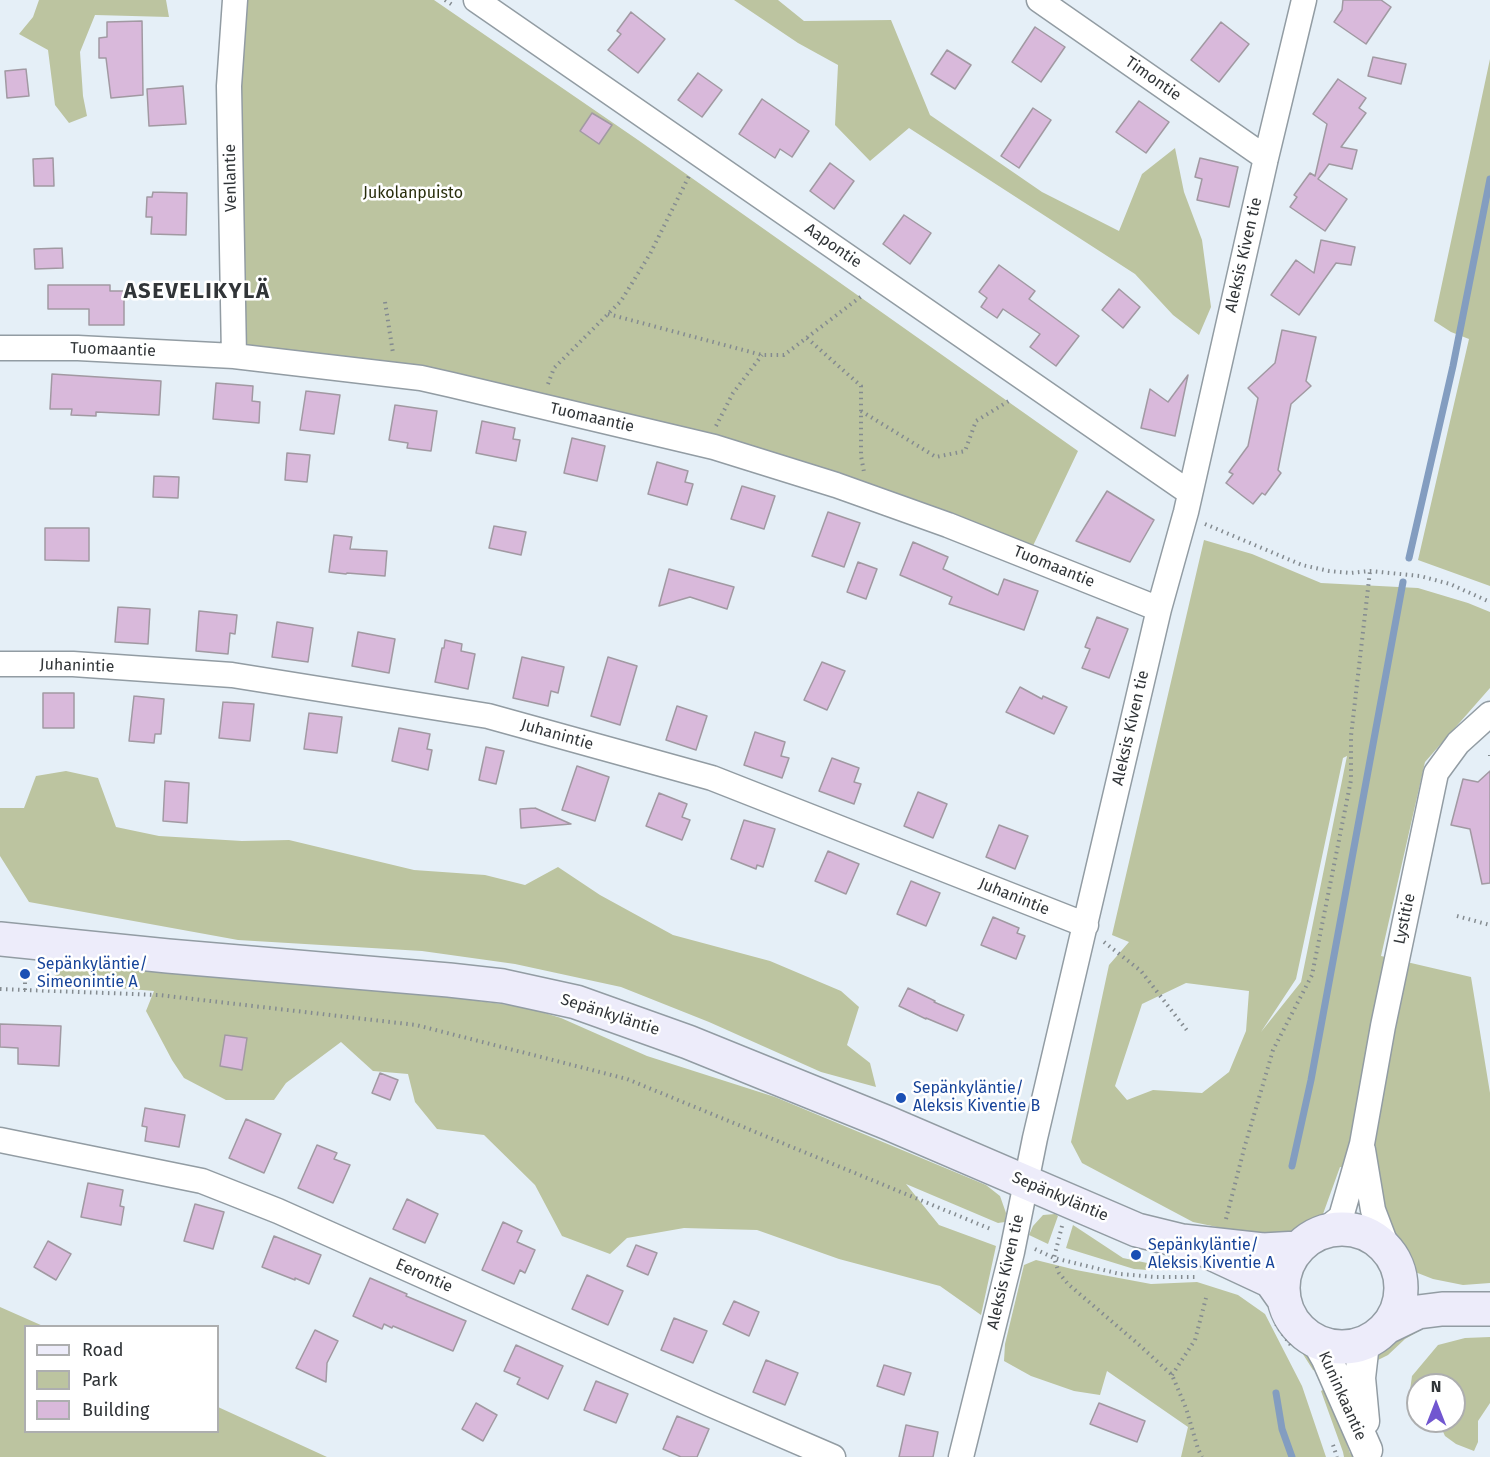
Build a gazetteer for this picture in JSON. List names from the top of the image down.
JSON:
{
  "streets": {
    "main road": ["Sepänkyläntie"],
    "street": [
      "Timontie",
      "Venlantie",
      "Aapontie",
      "Aleksis Kiven tie",
      "Tuomaantie",
      "Juhanintie",
      "Lystitie",
      "Eerontie",
      "Kuninkaantie"
    ]
  },
  "crossings": [
    ["Timontie", "Aleksis Kiven tie"],
    ["Venlantie", "Tuomaantie"],
    ["Aapontie", "Aleksis Kiven tie"],
    ["Aleksis Kiven tie", "Tuomaantie"],
    ["Aleksis Kiven tie", "Juhanintie"],
    ["Aleksis Kiven tie", "Sepänkyläntie"],
    ["Lystitie", "Sepänkyläntie"],
    ["Lystitie", "Kuninkaantie"],
    ["Sepänkyläntie", "Kuninkaantie"]
  ],
  "districts": ["ASEVELIKYLÄ"],
  "parks": ["Jukolanpuisto"],
  "places": ["Sepänkyläntie/ Simeonintie A", "Sepänkyläntie/ Aleksis Kiventie B", "Sepänkyläntie/ Aleksis Kiventie A"],
  "legend": ["Road", "Park", "Building"],
  "north": "top"
}
